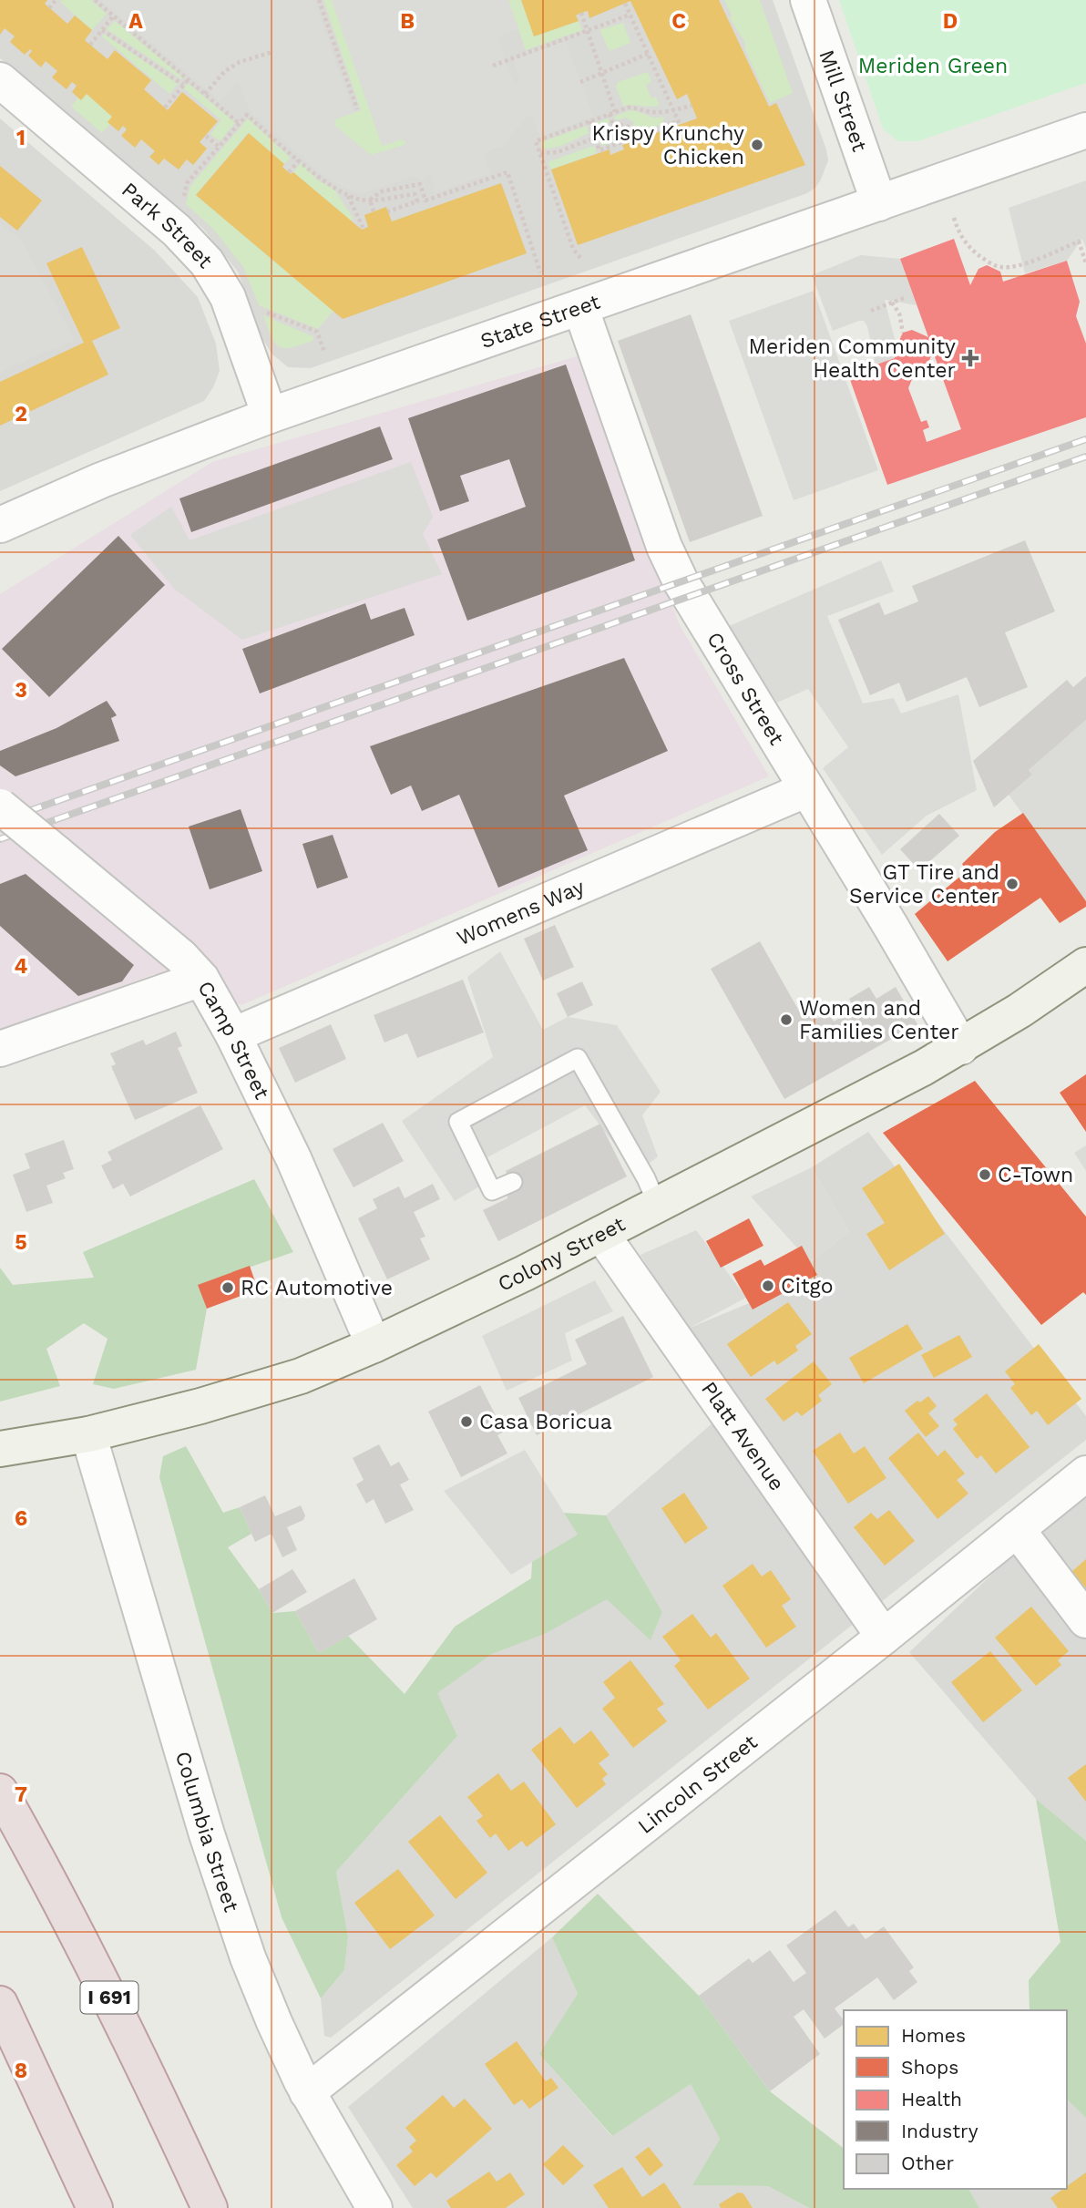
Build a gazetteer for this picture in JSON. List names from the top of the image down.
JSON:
{
  "streets": {
    "highway": ["I 691"],
    "main road": ["Colony Street"],
    "street": [
      "Mill Street",
      "Park Street",
      "State Street",
      "Cross Street",
      "Womens Way",
      "Camp Street",
      "Platt Avenue",
      "Lincoln Street",
      "Columbia Street"
    ]
  },
  "crossings": [
    ["Mill Street", "State Street"],
    ["Park Street", "State Street"],
    ["State Street", "Cross Street"],
    ["Cross Street", "Womens Way"],
    ["Cross Street", "Colony Street"],
    ["Womens Way", "Camp Street"],
    ["Camp Street", "Colony Street"],
    ["Colony Street", "Platt Avenue"],
    ["Colony Street", "Columbia Street"],
    ["Platt Avenue", "Lincoln Street"],
    ["Lincoln Street", "Columbia Street"]
  ],
  "parks": ["Meriden Green"],
  "places": {
    "other": [
      "Krispy Krunchy Chicken",
      "GT Tire and Service Center",
      "Women and Families Center",
      "C-Town",
      "Citgo",
      "RC Automotive",
      "Casa Boricua"
    ],
    "health": ["Meriden Community Health Center"]
  },
  "legend": [
    "Homes",
    "Shops",
    "Health",
    "Industry",
    "Other"
  ],
  "grid": {
    "columns": [
      "A",
      "B",
      "C",
      "D"
    ],
    "rows": [
      "1",
      "2",
      "3",
      "4",
      "5",
      "6",
      "7",
      "8"
    ]
  }
}
